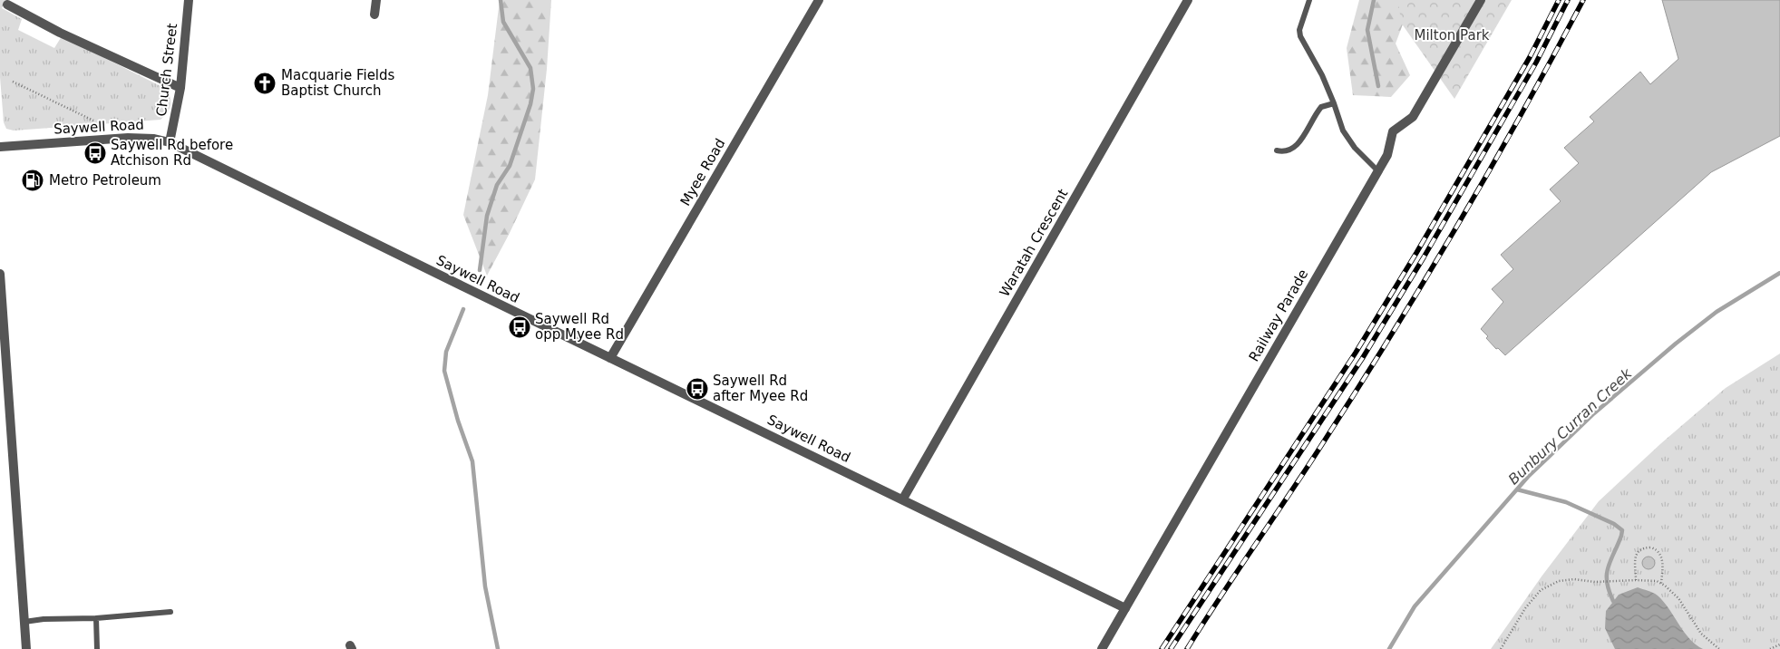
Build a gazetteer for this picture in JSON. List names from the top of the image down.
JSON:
{
  "streets": {
    "street": [
      "Church Street",
      "Saywell Road",
      "Myee Road",
      "Waratah Crescent",
      "Railway Parade"
    ]
  },
  "crossings": [
    ["Church Street", "Saywell Road"],
    ["Saywell Road", "Myee Road"],
    ["Saywell Road", "Waratah Crescent"],
    ["Saywell Road", "Railway Parade"]
  ],
  "water": ["Bunbury Curran Creek"],
  "parks": ["Milton Park"],
  "places": {
    "church": ["Macquarie Fields Baptist Church"],
    "bus stop": ["Saywell Rd before Atchison Rd", "Saywell Rd opp Myee Rd", "Saywell Rd after Myee Rd"],
    "fuel station": ["Metro Petroleum"]
  }
}
